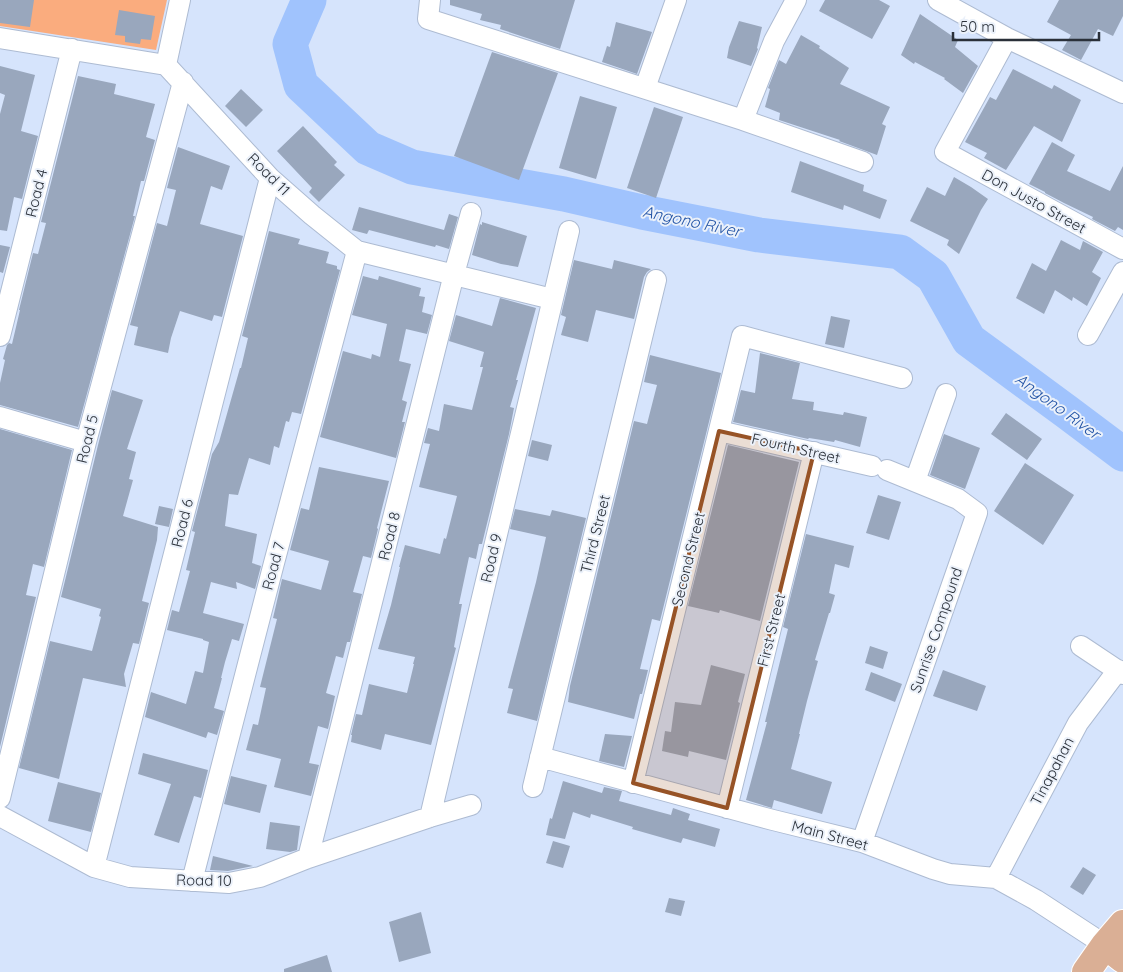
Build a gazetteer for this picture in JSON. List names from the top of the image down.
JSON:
{
  "streets": {
    "street": [
      "Road 11",
      "Road 4",
      "Don Justo Street",
      "Road 5",
      "Fourth Street",
      "Road 6",
      "Third Street",
      "Road 8",
      "Road 9",
      "Second Street",
      "Road 7",
      "First Street",
      "Sunrise Compound",
      "Tinapahan",
      "Main Street",
      "Road 10"
    ]
  },
  "crossings": [
    ["Road 11", "Road 5"],
    ["Road 11", "Road 6"],
    ["Road 11", "Road 8"],
    ["Road 11", "Road 9"],
    ["Road 11", "Road 7"],
    ["Fourth Street", "Second Street"],
    ["Fourth Street", "First Street"],
    ["Fourth Street", "Sunrise Compound"],
    ["Road 6", "Road 10"],
    ["Third Street", "Main Street"],
    ["Road 8", "Road 10"],
    ["Road 9", "Road 10"],
    ["Second Street", "Main Street"],
    ["Road 7", "Road 10"],
    ["First Street", "Main Street"],
    ["Sunrise Compound", "Main Street"],
    ["Tinapahan", "Main Street"]
  ],
  "water": ["Angono River"],
  "scale_bar": "50 m"
}
